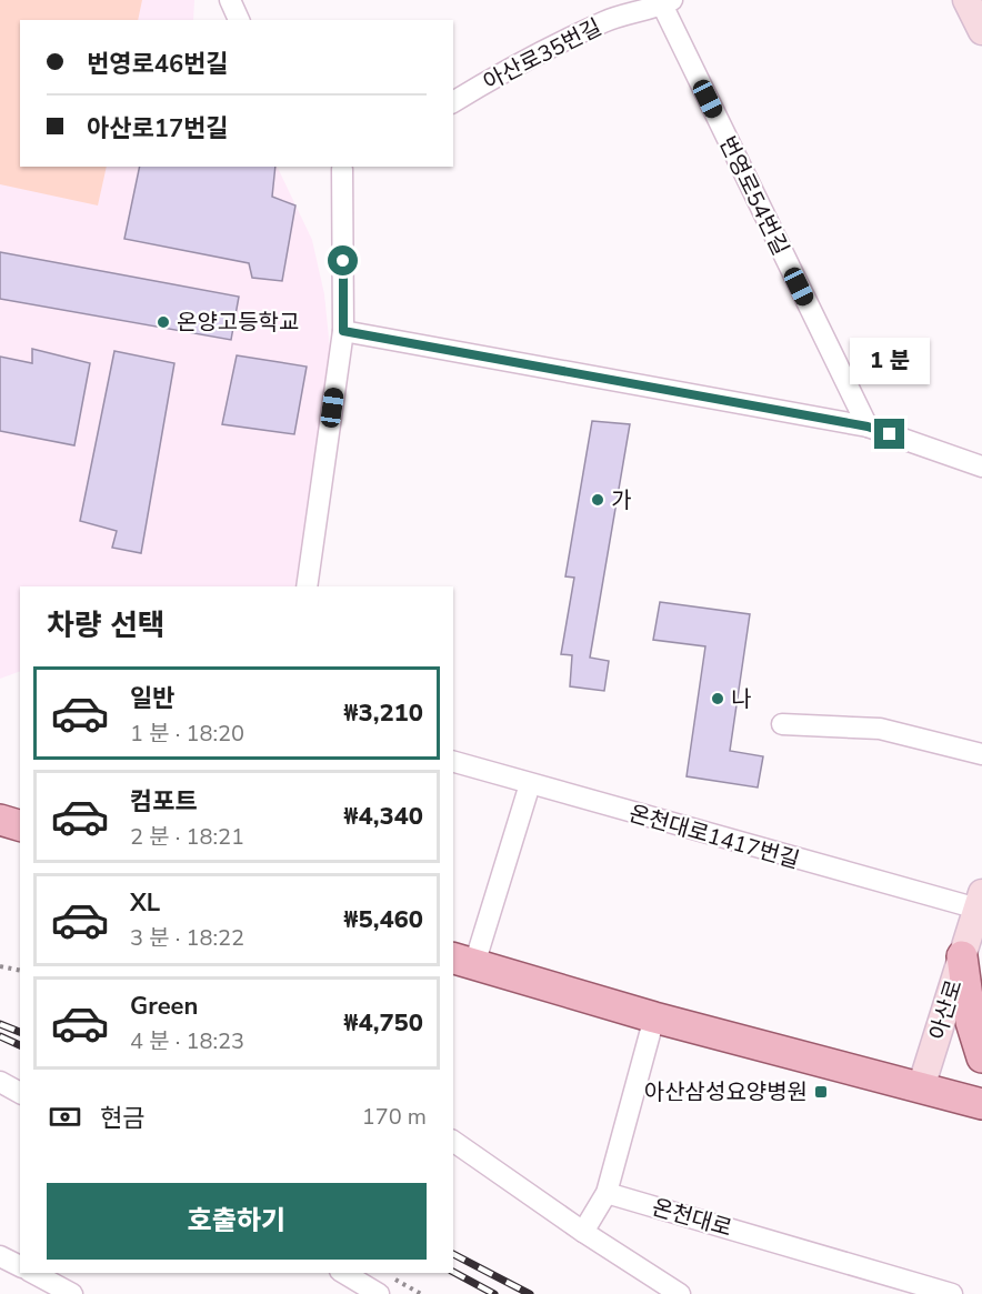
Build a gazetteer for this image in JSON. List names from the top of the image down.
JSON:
{
  "streets": {
    "street": [
      "아산로35번길",
      "번영로54번길",
      "온천대로1417번길",
      "아산로",
      "온천대로"
    ]
  },
  "crossings": [
    ["아산로35번길", "번영로54번길"],
    ["온천대로1417번길", "아산로"]
  ],
  "places": {
    "other": ["온양고등학교", "가", "나"],
    "transit": ["아산삼성요양병원"]
  },
  "page": {
    "banner": ["번영로46번길", "아산로17번길"],
    "bubble": "1 분",
    "heading": "차량 선택",
    "list": [
      {
        "name": "일반",
        "note": "1 분 · 18:20",
        "value": "₩3,210"
      },
      {
        "name": "컴포트",
        "note": "2 분 · 18:21",
        "value": "₩4,340"
      },
      {
        "name": "XL",
        "note": "3 분 · 18:22",
        "value": "₩5,460"
      },
      {
        "name": "Green",
        "note": "4 분 · 18:23",
        "value": "₩4,750"
      }
    ],
    "pay": ["현금", "170 m"],
    "buttons": "호출하기"
  }
}
